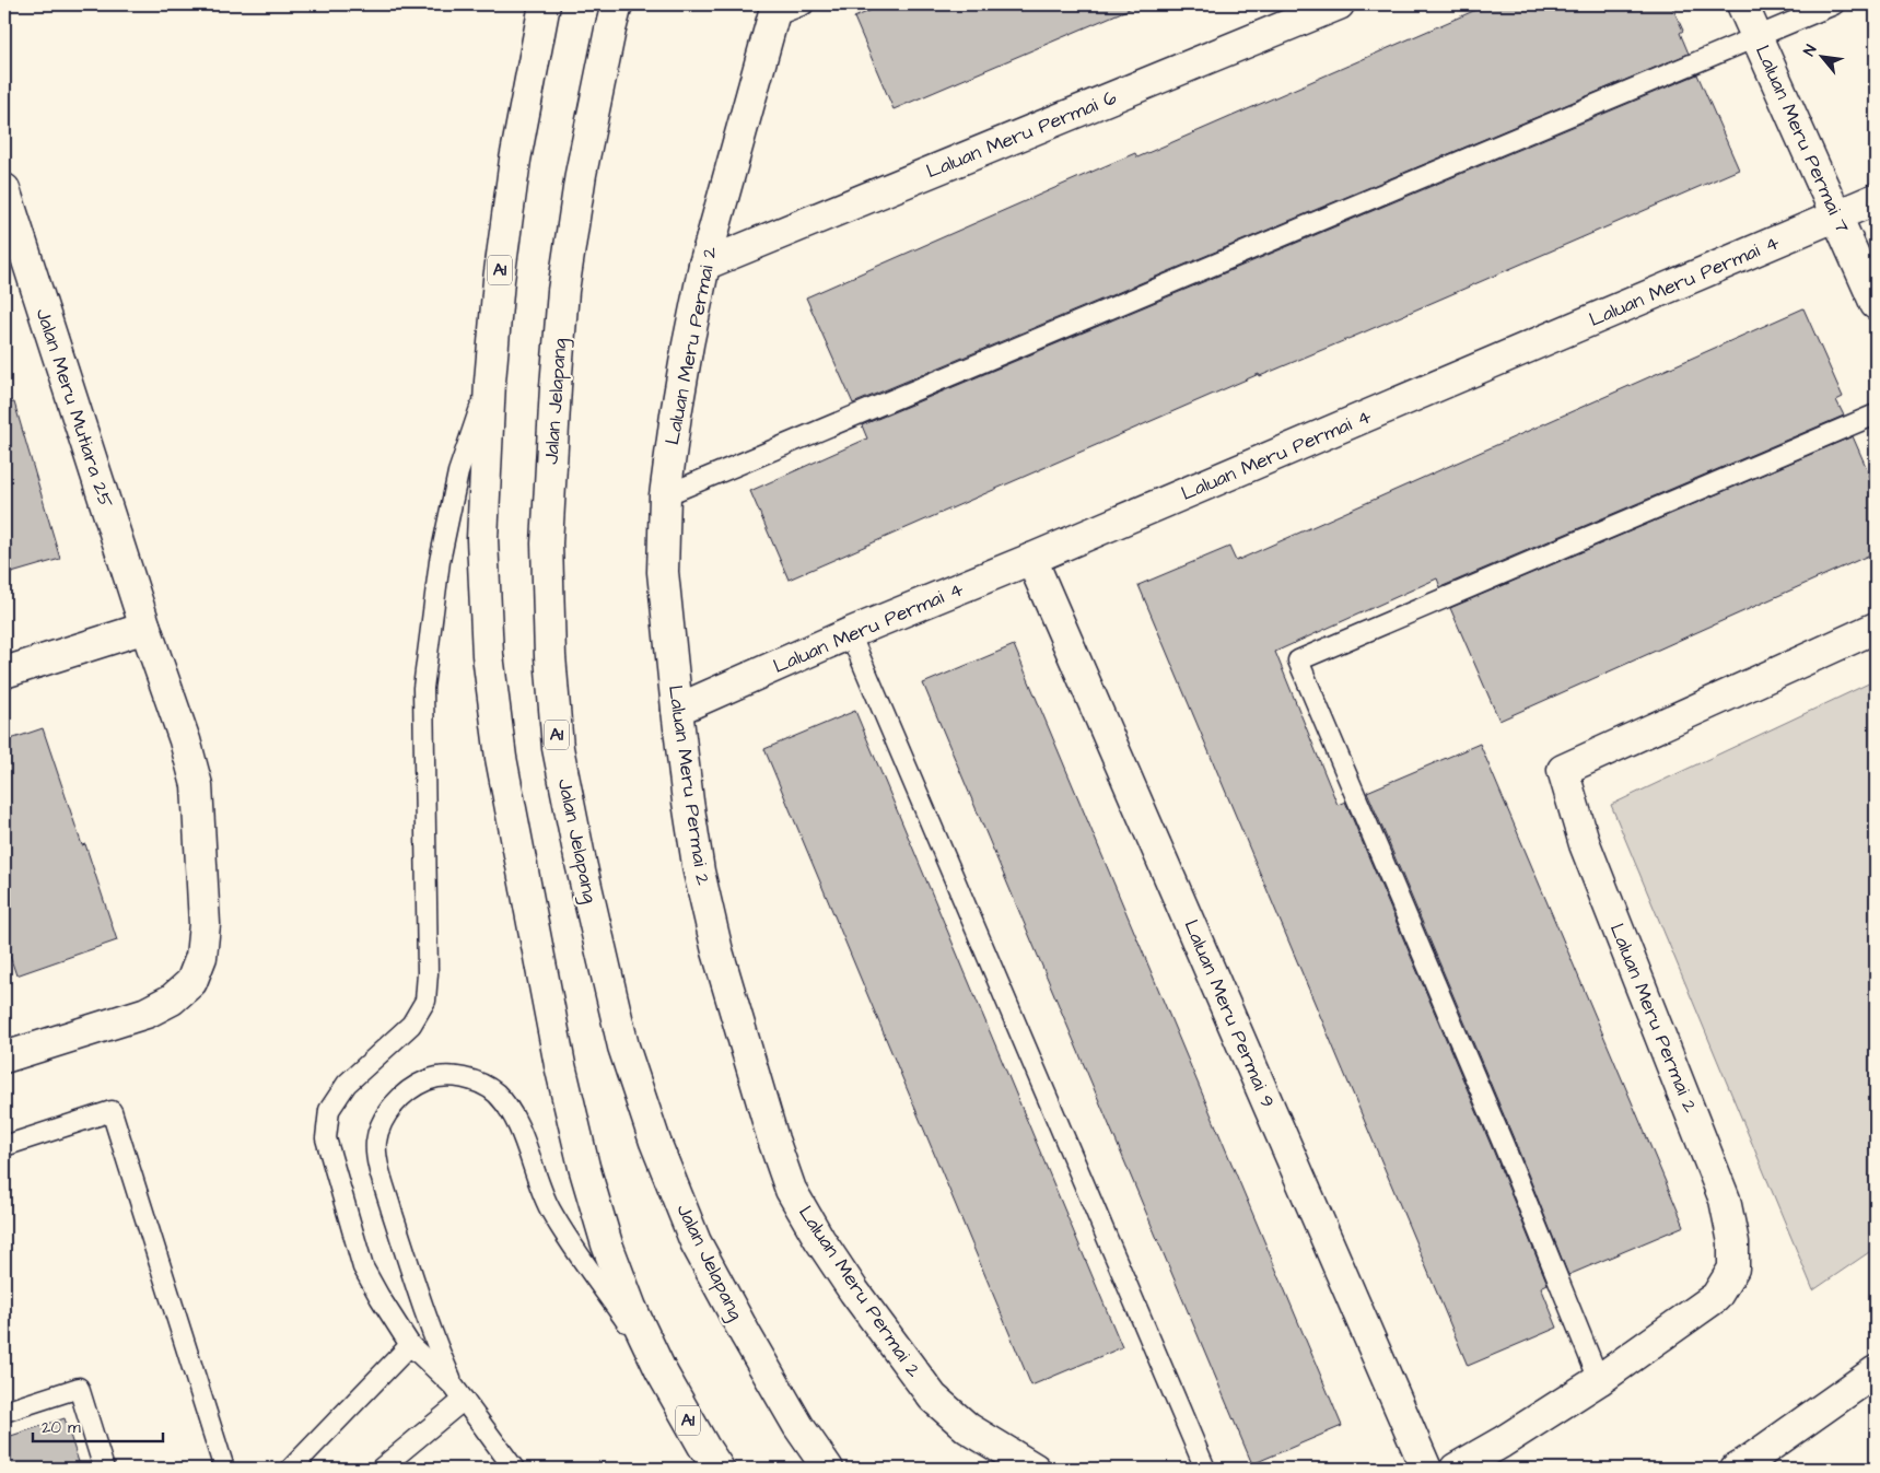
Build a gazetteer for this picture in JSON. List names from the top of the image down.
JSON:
{
  "streets": {
    "street": [
      "Laluan Meru Permai 6",
      "Laluan Meru Permai 7",
      "A1",
      "Laluan Meru Permai 4",
      "Laluan Meru Permai 2",
      "Jalan Jelapang",
      "Jalan Meru Mutiara 25",
      "Laluan Meru Permai 9"
    ]
  },
  "crossings": [
    ["Laluan Meru Permai 6", "Laluan Meru Permai 2"],
    ["Laluan Meru Permai 7", "Laluan Meru Permai 4"],
    ["Laluan Meru Permai 4", "Laluan Meru Permai 2"],
    ["Laluan Meru Permai 4", "Laluan Meru Permai 9"]
  ],
  "scale_bar": "20 m",
  "north": "top left"
}
